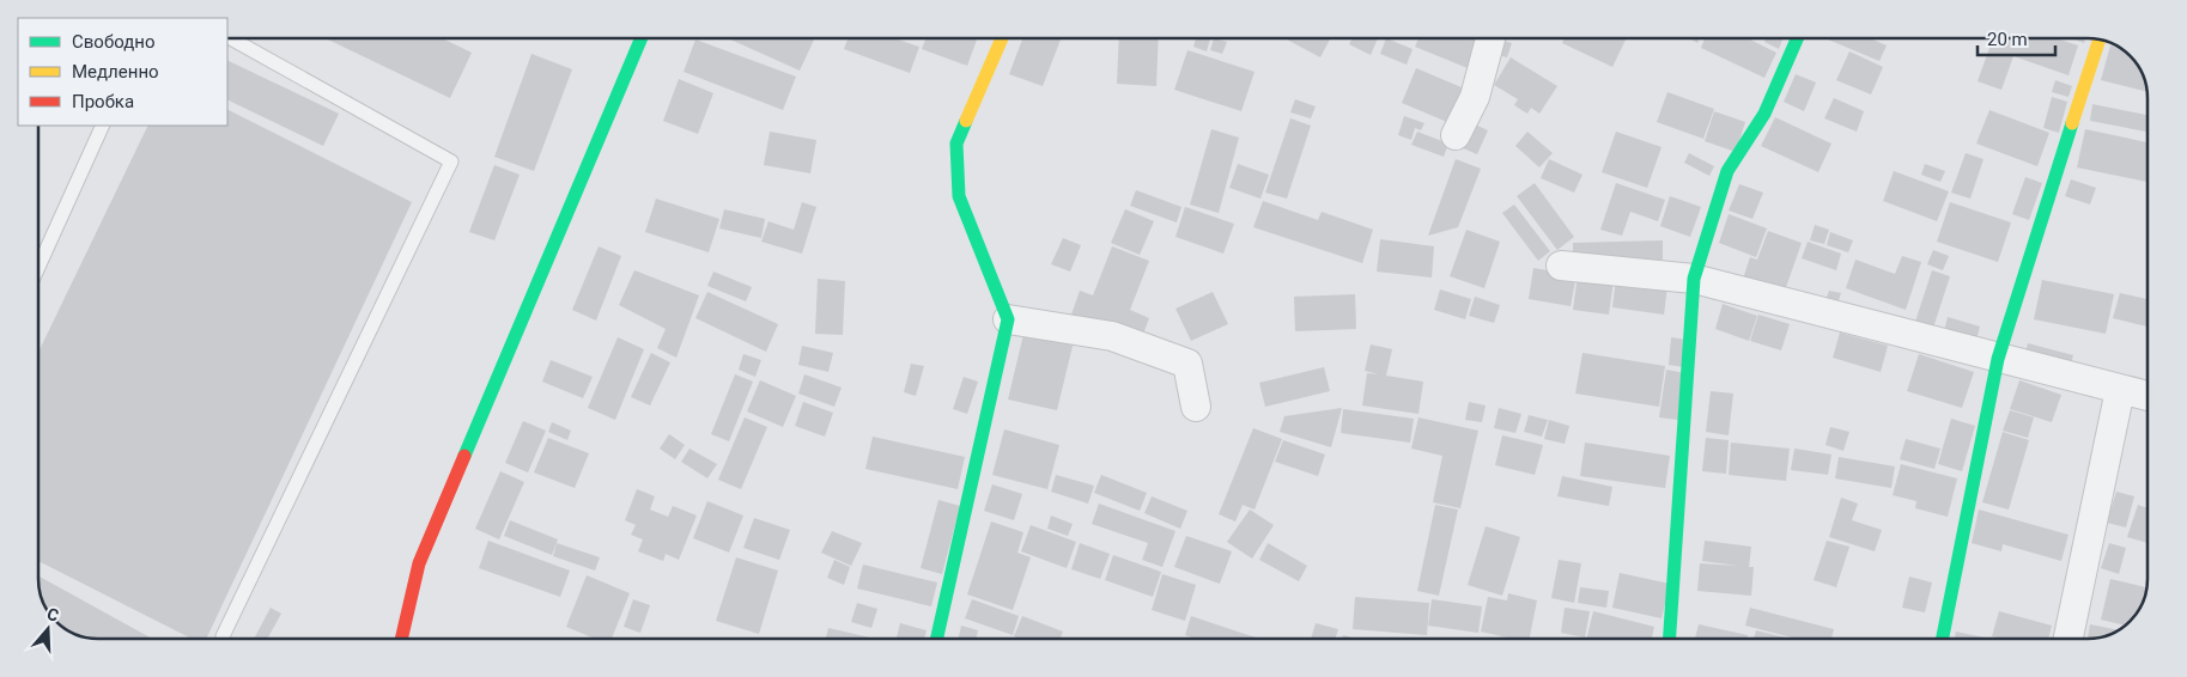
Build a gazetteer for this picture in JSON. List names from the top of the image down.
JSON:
{
  "legend": ["Свободно", "Медленно", "Пробка"],
  "scale_bar": "20 m",
  "north": "top"
}
